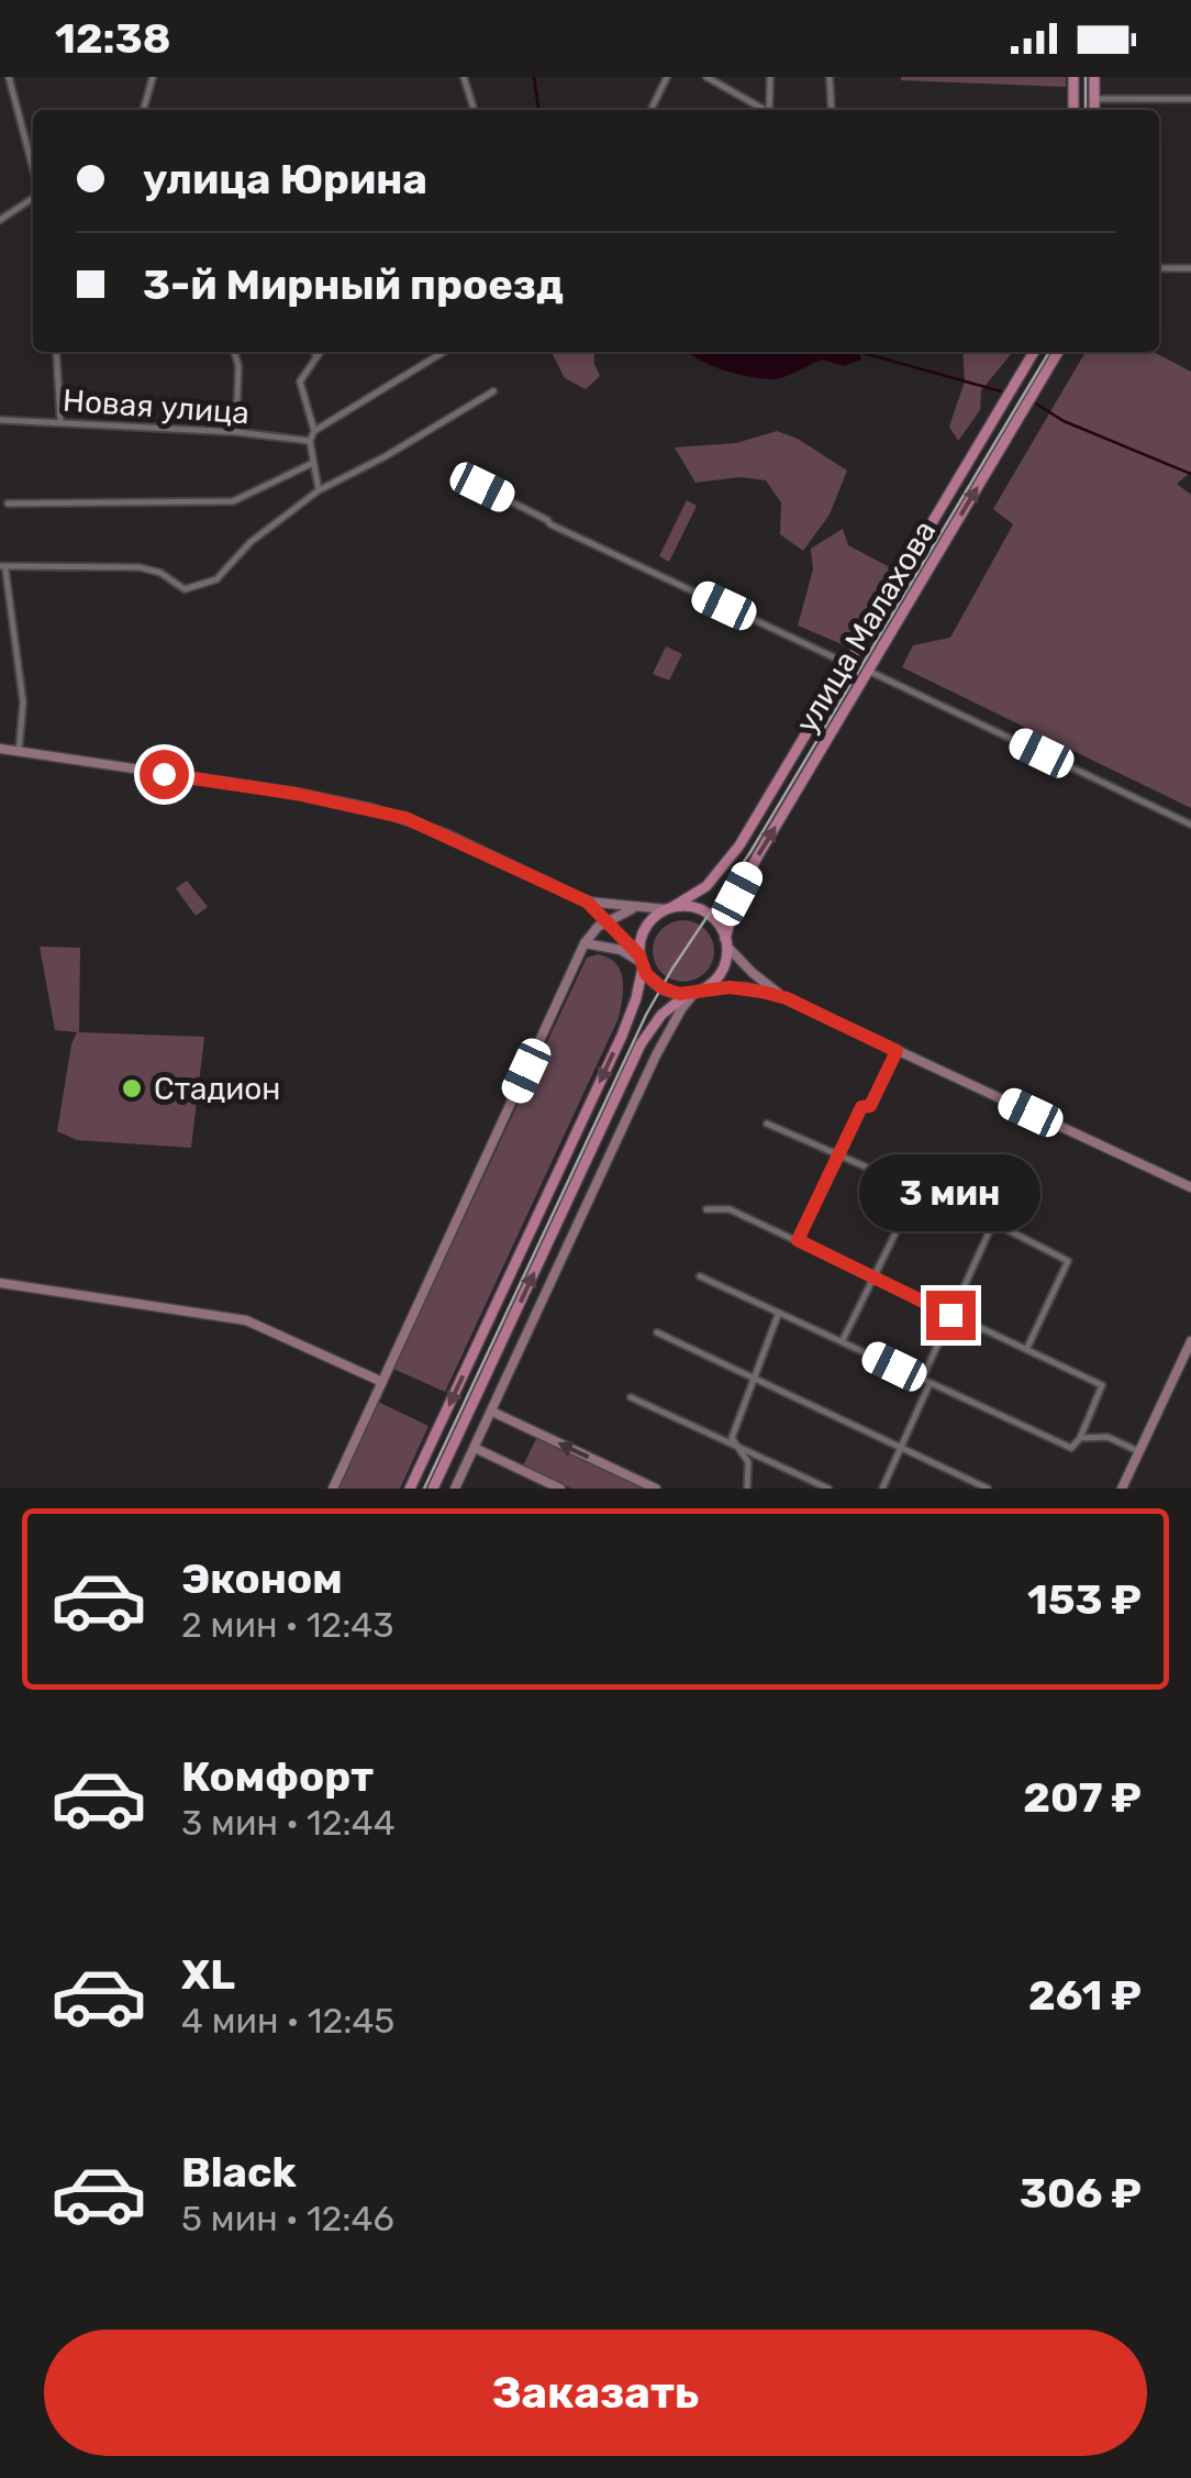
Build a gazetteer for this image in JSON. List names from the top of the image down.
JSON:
{
  "streets": {
    "main road": ["улица Малахова"],
    "street": ["Новая улица"]
  },
  "places": ["Стадион"],
  "page": {
    "status": "12:38",
    "banner": ["улица Юрина", "3-й Мирный проезд"],
    "bubble": "3 мин",
    "list": [
      {
        "name": "Эконом",
        "note": "2 мин · 12:43",
        "value": "153 ₽"
      },
      {
        "name": "Комфорт",
        "note": "3 мин · 12:44",
        "value": "207 ₽"
      },
      {
        "name": "XL",
        "note": "4 мин · 12:45",
        "value": "261 ₽"
      },
      {
        "name": "Black",
        "note": "5 мин · 12:46",
        "value": "306 ₽"
      }
    ],
    "buttons": "Заказать"
  }
}
